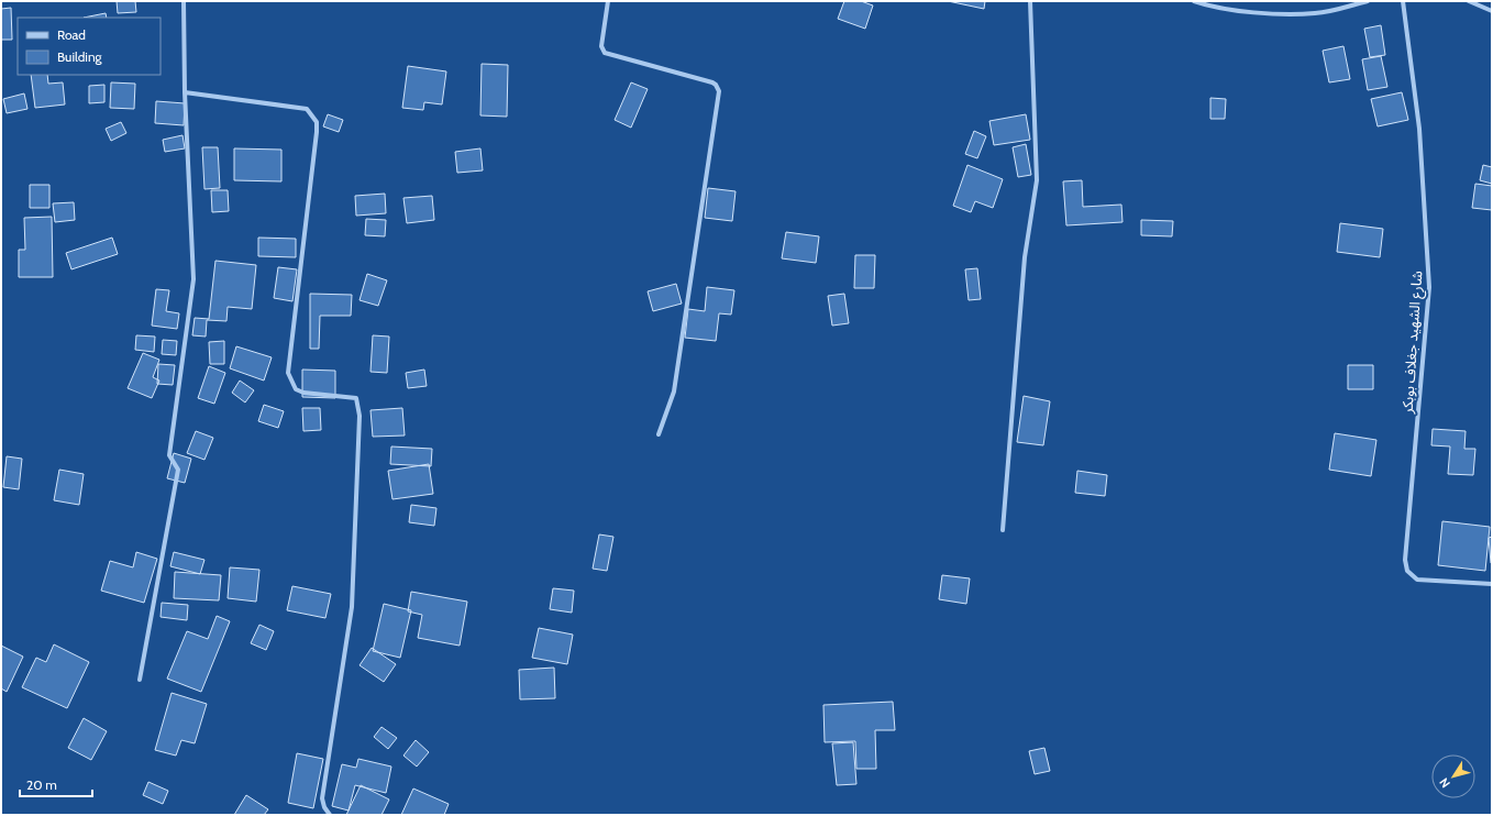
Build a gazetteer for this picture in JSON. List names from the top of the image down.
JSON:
{
  "streets": {
    "street": ["شارع الشهيد جغلاف بوبكر"]
  },
  "legend": ["Road", "Building"],
  "scale_bar": "20 m",
  "north": "bottom left"
}
